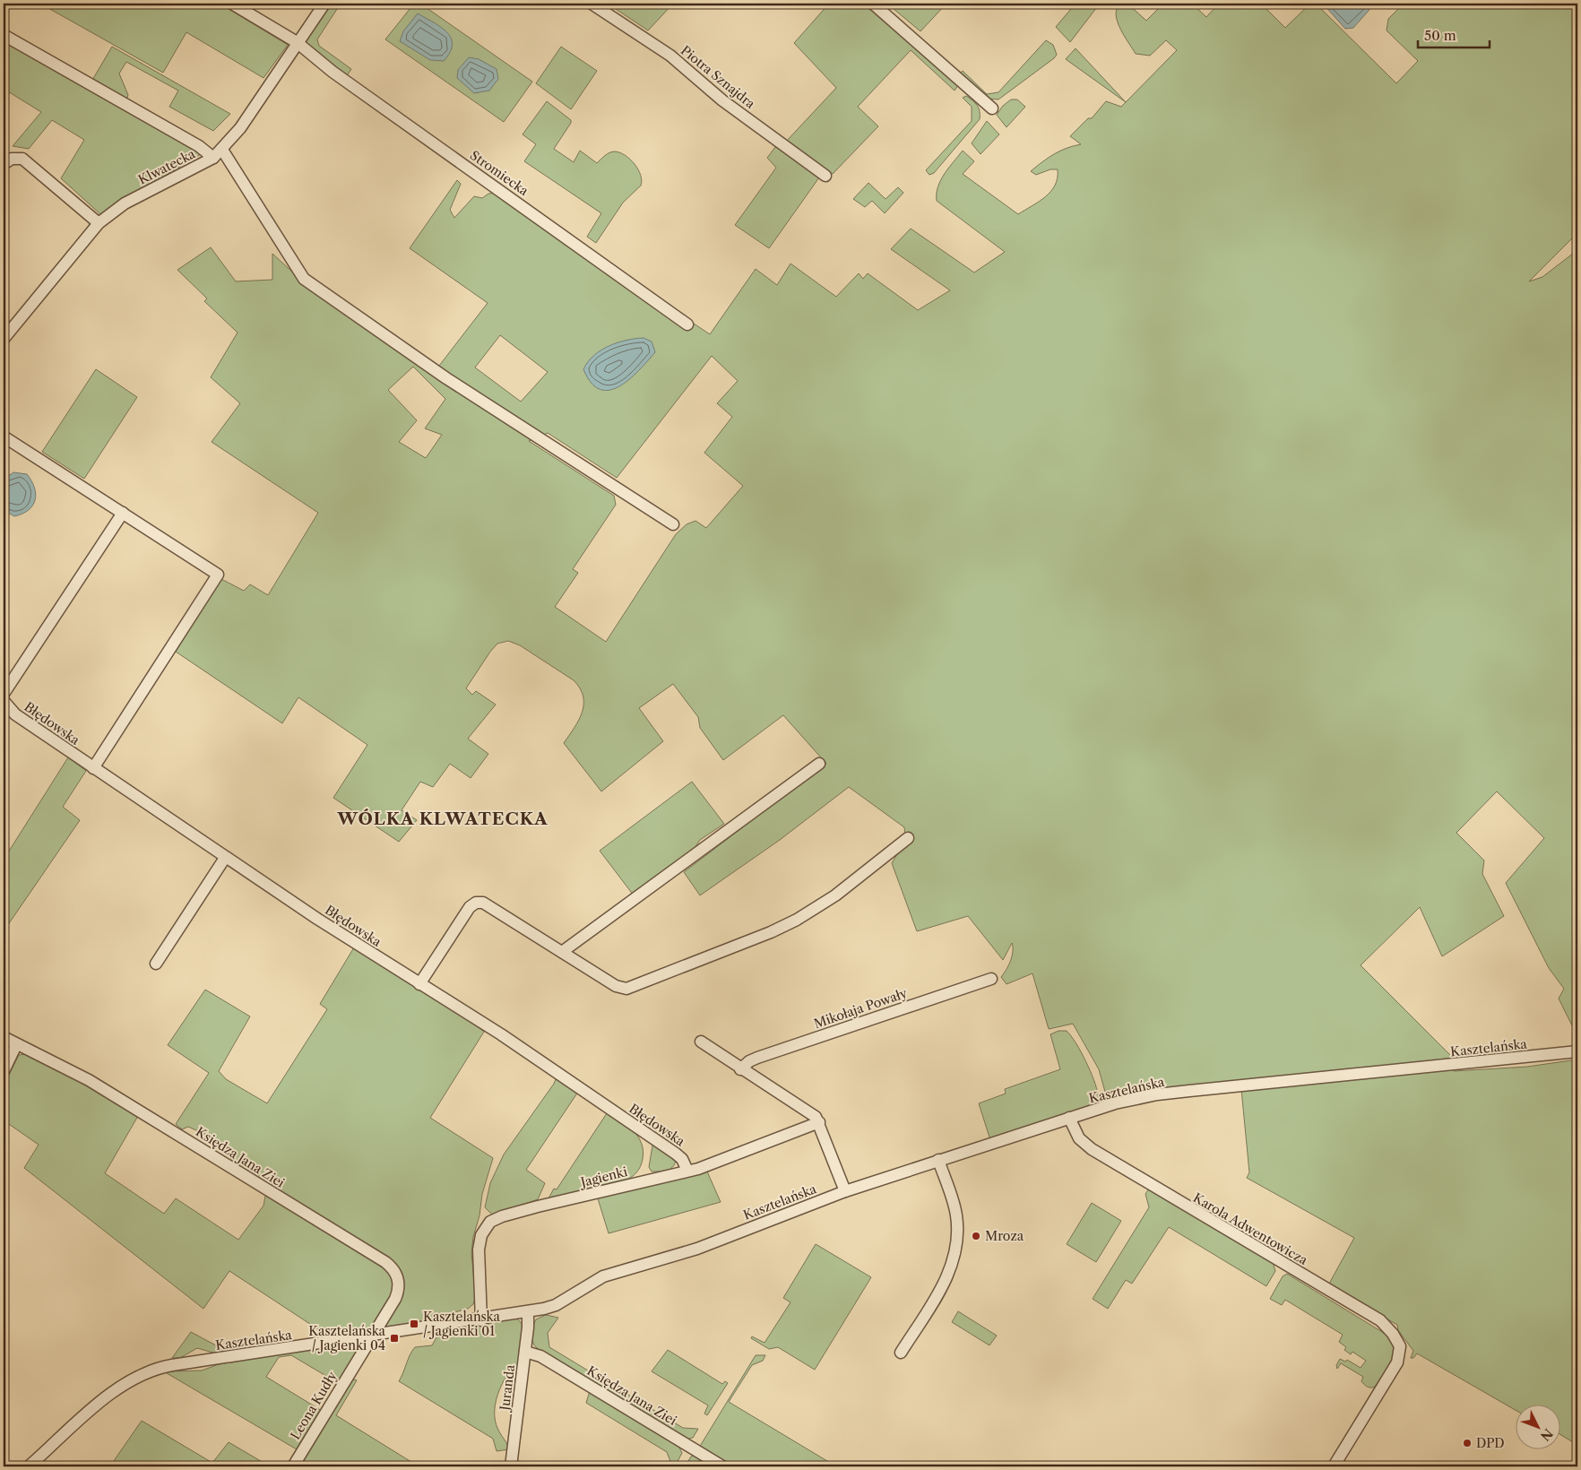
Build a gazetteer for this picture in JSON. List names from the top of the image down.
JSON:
{
  "streets": {
    "street": [
      "Piotra Sznajdra",
      "Klwatecka",
      "Stromiecka",
      "Błędowska",
      "Mikołaja Powały",
      "Kasztelańska",
      "Księdza Jana Ziei",
      "Jagienki",
      "Karola Adwentowicza",
      "Juranda",
      "Leona Kudły"
    ]
  },
  "crossings": [
    ["Klwatecka", "Stromiecka"],
    ["Błędowska", "Jagienki"],
    ["Kasztelańska", "Księdza Jana Ziei"],
    ["Kasztelańska", "Jagienki"],
    ["Kasztelańska", "Karola Adwentowicza"],
    ["Kasztelańska", "Juranda"],
    ["Kasztelańska", "Leona Kudły"],
    ["Księdza Jana Ziei", "Juranda"],
    ["Księdza Jana Ziei", "Leona Kudły"]
  ],
  "districts": ["WÓLKA KLWATECKA"],
  "places": {
    "other": ["Mroza", "DPD"],
    "transit": ["Kasztelańska / Jagienki 01", "Kasztelańska / Jagienki 04"]
  },
  "scale_bar": "50 m",
  "north": "bottom right"
}
